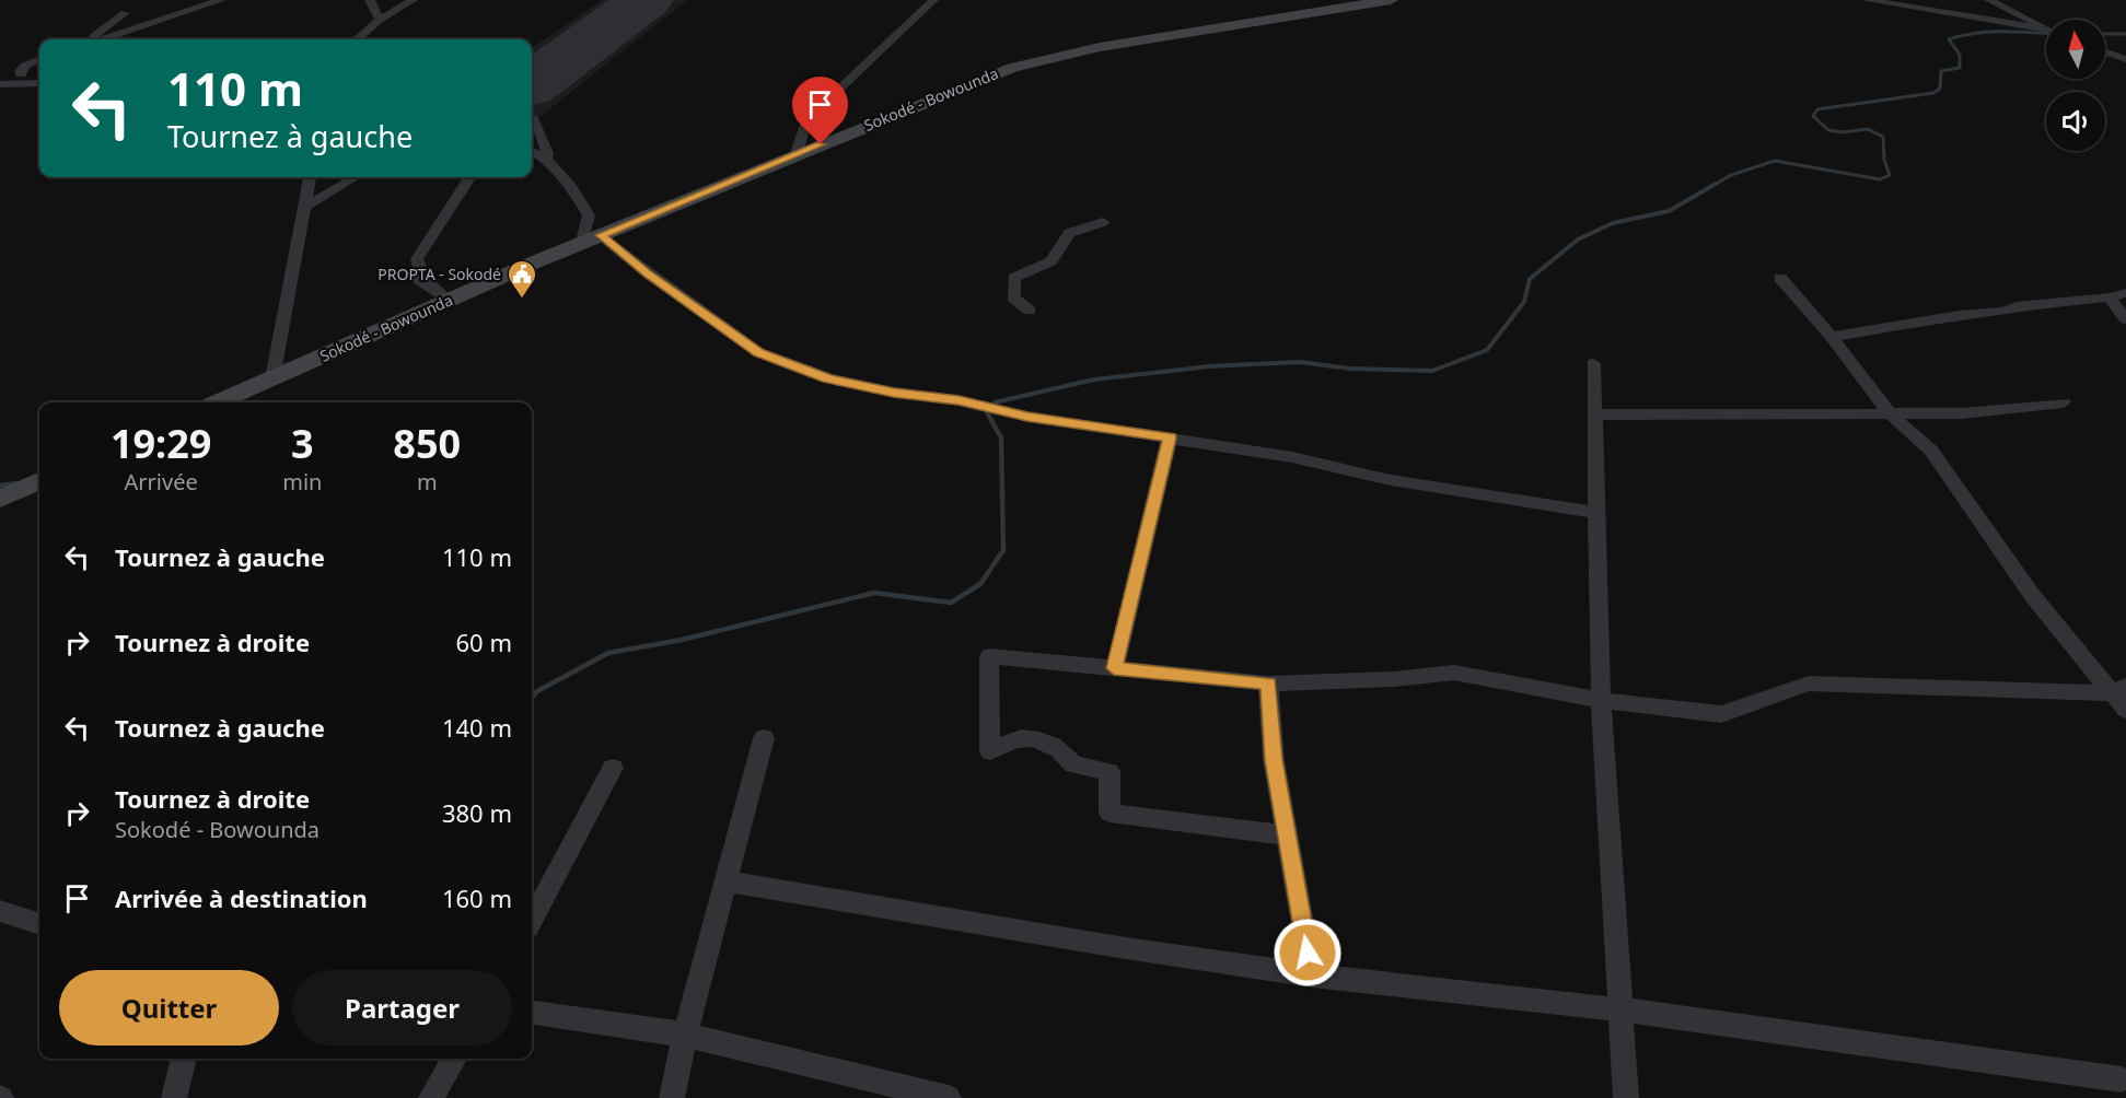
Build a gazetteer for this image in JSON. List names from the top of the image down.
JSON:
{
  "streets": {
    "main road": ["Sokodé - Bowounda"]
  },
  "places": {
    "public building": ["PROPTA - Sokodé"]
  },
  "north": "top",
  "page": {
    "turn": ["110 m", "Tournez à gauche"],
    "eta": [
      "19:29",
      "Arrivée",
      "3",
      "min",
      "850",
      "m"
    ],
    "list": [
      {
        "name": "Tournez à gauche",
        "value": "110 m"
      },
      {
        "name": "Tournez à droite",
        "value": "60 m"
      },
      {
        "name": "Tournez à gauche",
        "value": "140 m"
      },
      {
        "name": "Tournez à droite",
        "note": "Sokodé - Bowounda",
        "value": "380 m"
      },
      {
        "name": "Arrivée à destination",
        "value": "160 m"
      }
    ],
    "buttons": ["Quitter", "Partager"]
  }
}
